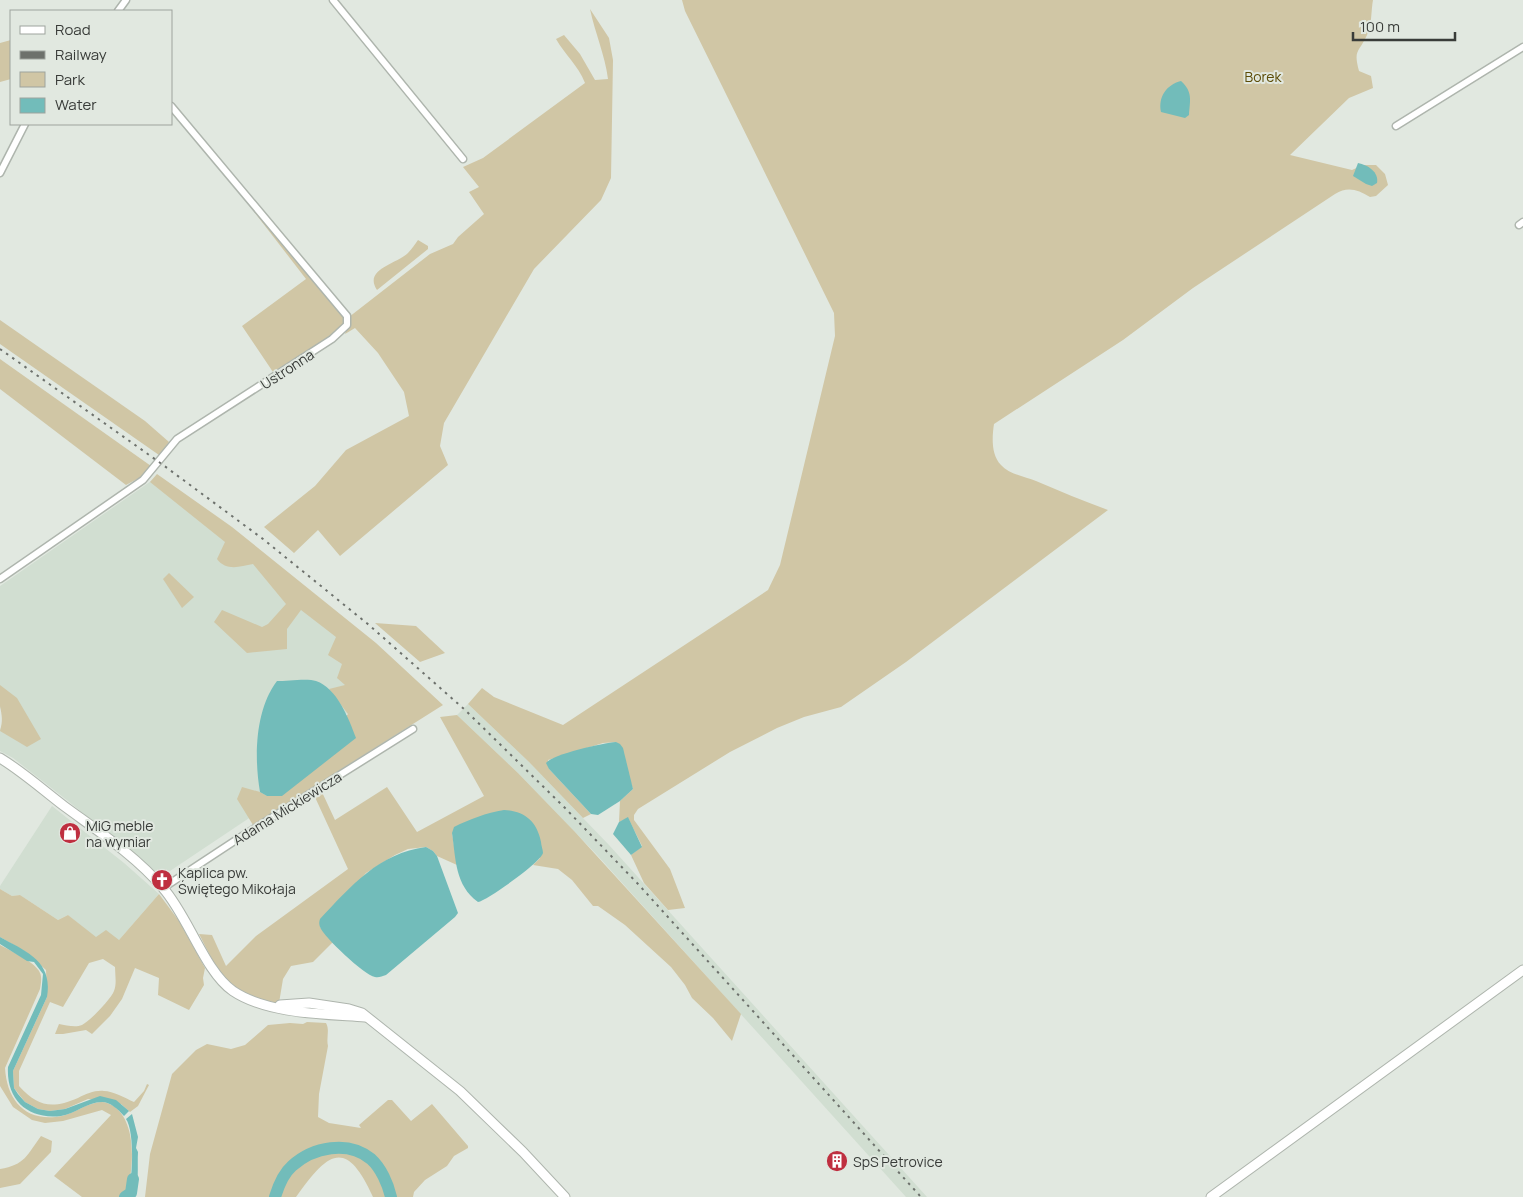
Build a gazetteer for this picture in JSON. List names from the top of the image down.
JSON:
{
  "streets": {
    "street": ["Ustronna", "Adama Mickiewicza"]
  },
  "parks": ["Borek"],
  "places": {
    "shop": ["MiG meble na wymiar"],
    "church": ["Kaplica pw. Świętego Mikołaja"],
    "building": ["SpS Petrovice"]
  },
  "legend": [
    "Road",
    "Railway",
    "Park",
    "Water"
  ],
  "scale_bar": "100 m"
}
